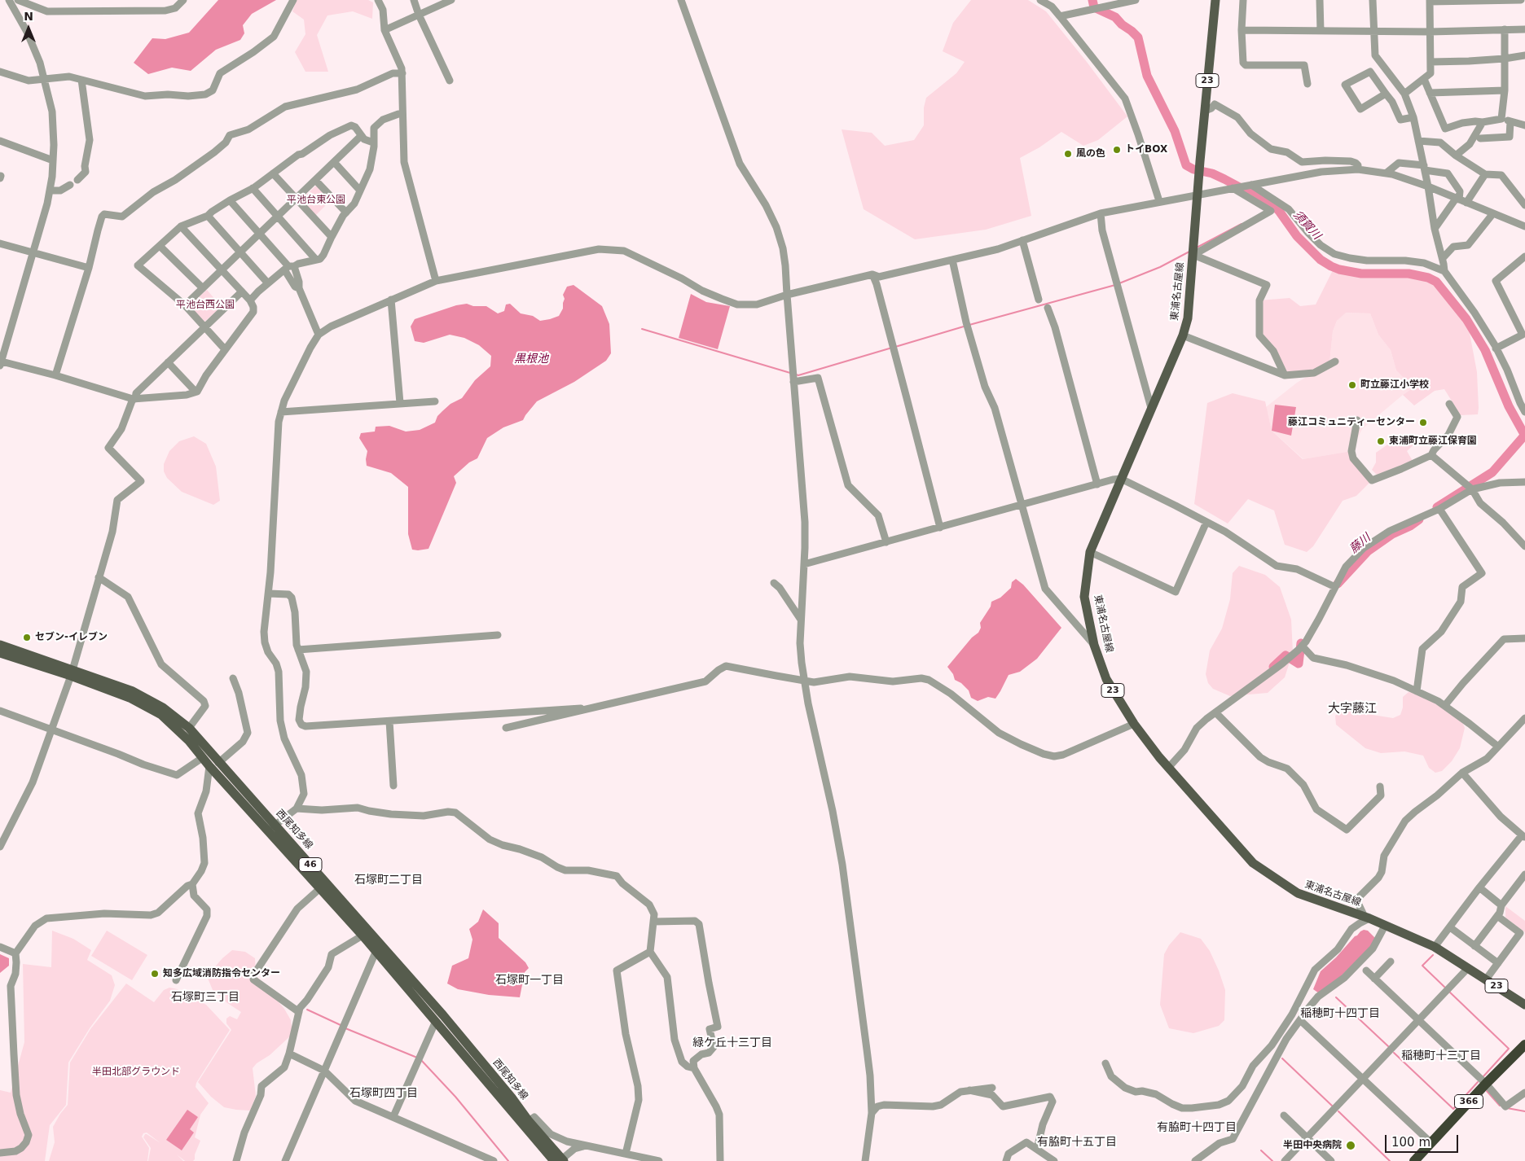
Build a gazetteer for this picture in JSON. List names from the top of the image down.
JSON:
{
  "streets": {
    "highway": ["366"],
    "main road": [
      "23",
      "東浦名古屋線",
      "西尾知多線",
      "46"
    ]
  },
  "districts": [
    "大字藤江",
    "石塚町二丁目",
    "石塚町一丁目",
    "石塚町三丁目",
    "稲穂町十四丁目",
    "緑ケ丘十三丁目",
    "稲穂町十三丁目",
    "石塚町四丁目",
    "有脇町十四丁目",
    "有脇町十五丁目"
  ],
  "water": ["須賀川", "黒根池", "藤川"],
  "parks": ["平池台東公園", "平池台西公園", "半田北部グラウンド"],
  "places": [
    "トイBOX",
    "風の色",
    "町立藤江小学校",
    "藤江コミュニティーセンター",
    "東浦町立藤江保育園",
    "セブン-イレブン",
    "知多広域消防指令センター",
    "半田中央病院"
  ],
  "scale_bar": "100 m",
  "north": "top"
}
